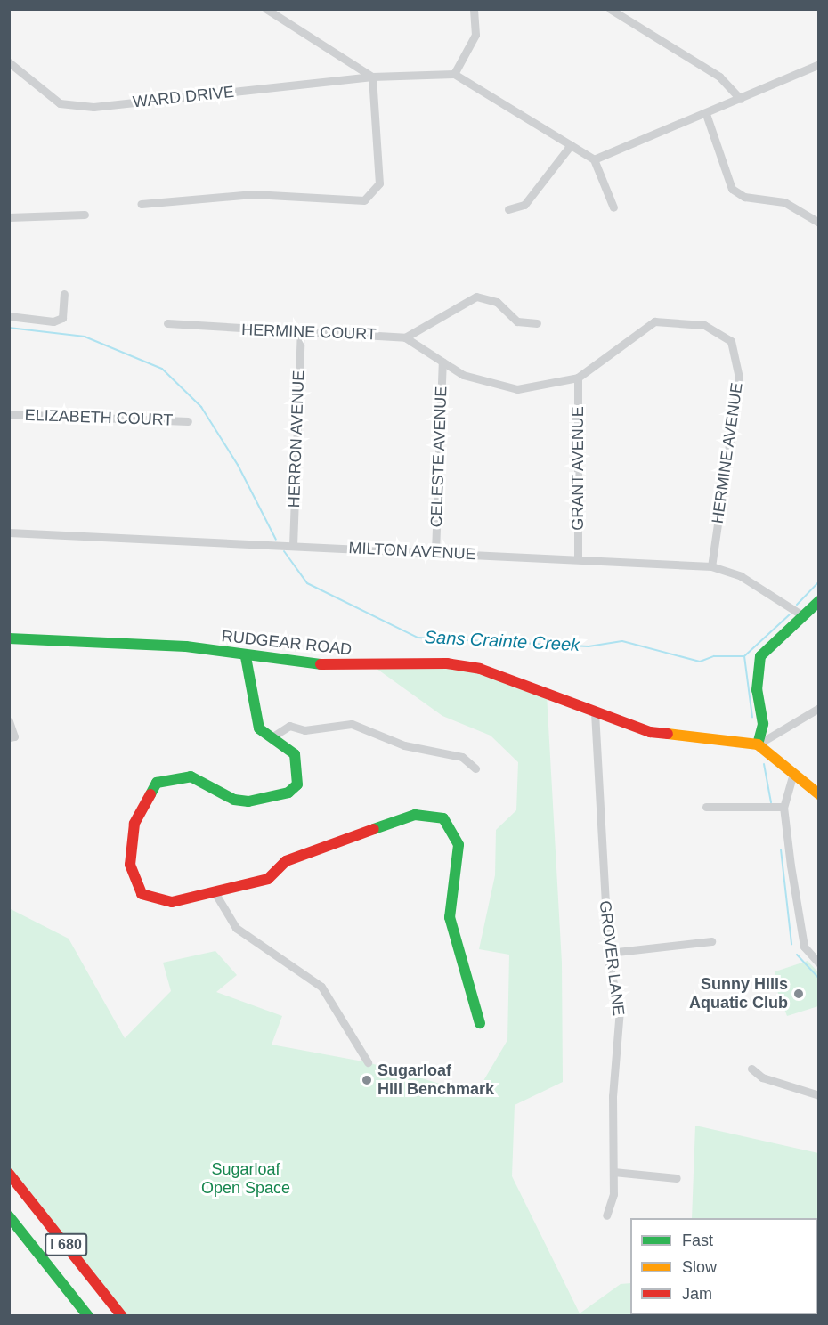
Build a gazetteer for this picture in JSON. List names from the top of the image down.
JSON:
{
  "streets": {
    "main road": ["RUDGEAR ROAD", "I 680"],
    "street": [
      "WARD DRIVE",
      "HERMINE COURT",
      "ELIZABETH COURT",
      "HERRON AVENUE",
      "HERMINE AVENUE",
      "CELESTE AVENUE",
      "GRANT AVENUE",
      "MILTON AVENUE",
      "GROVER LANE"
    ]
  },
  "crossings": [
    ["HERMINE COURT", "HERRON AVENUE"],
    ["HERMINE COURT", "HERMINE AVENUE"],
    ["HERMINE COURT", "CELESTE AVENUE"],
    ["HERRON AVENUE", "MILTON AVENUE"],
    ["HERMINE AVENUE", "CELESTE AVENUE"],
    ["HERMINE AVENUE", "GRANT AVENUE"],
    ["HERMINE AVENUE", "MILTON AVENUE"],
    ["CELESTE AVENUE", "MILTON AVENUE"],
    ["GRANT AVENUE", "MILTON AVENUE"],
    ["RUDGEAR ROAD", "GROVER LANE"]
  ],
  "water": ["Sans Crainte Creek"],
  "parks": ["Sugarloaf Open Space"],
  "places": ["Sunny Hills Aquatic Club", "Sugarloaf Hill Benchmark"],
  "legend": ["Fast", "Slow", "Jam"]
}
